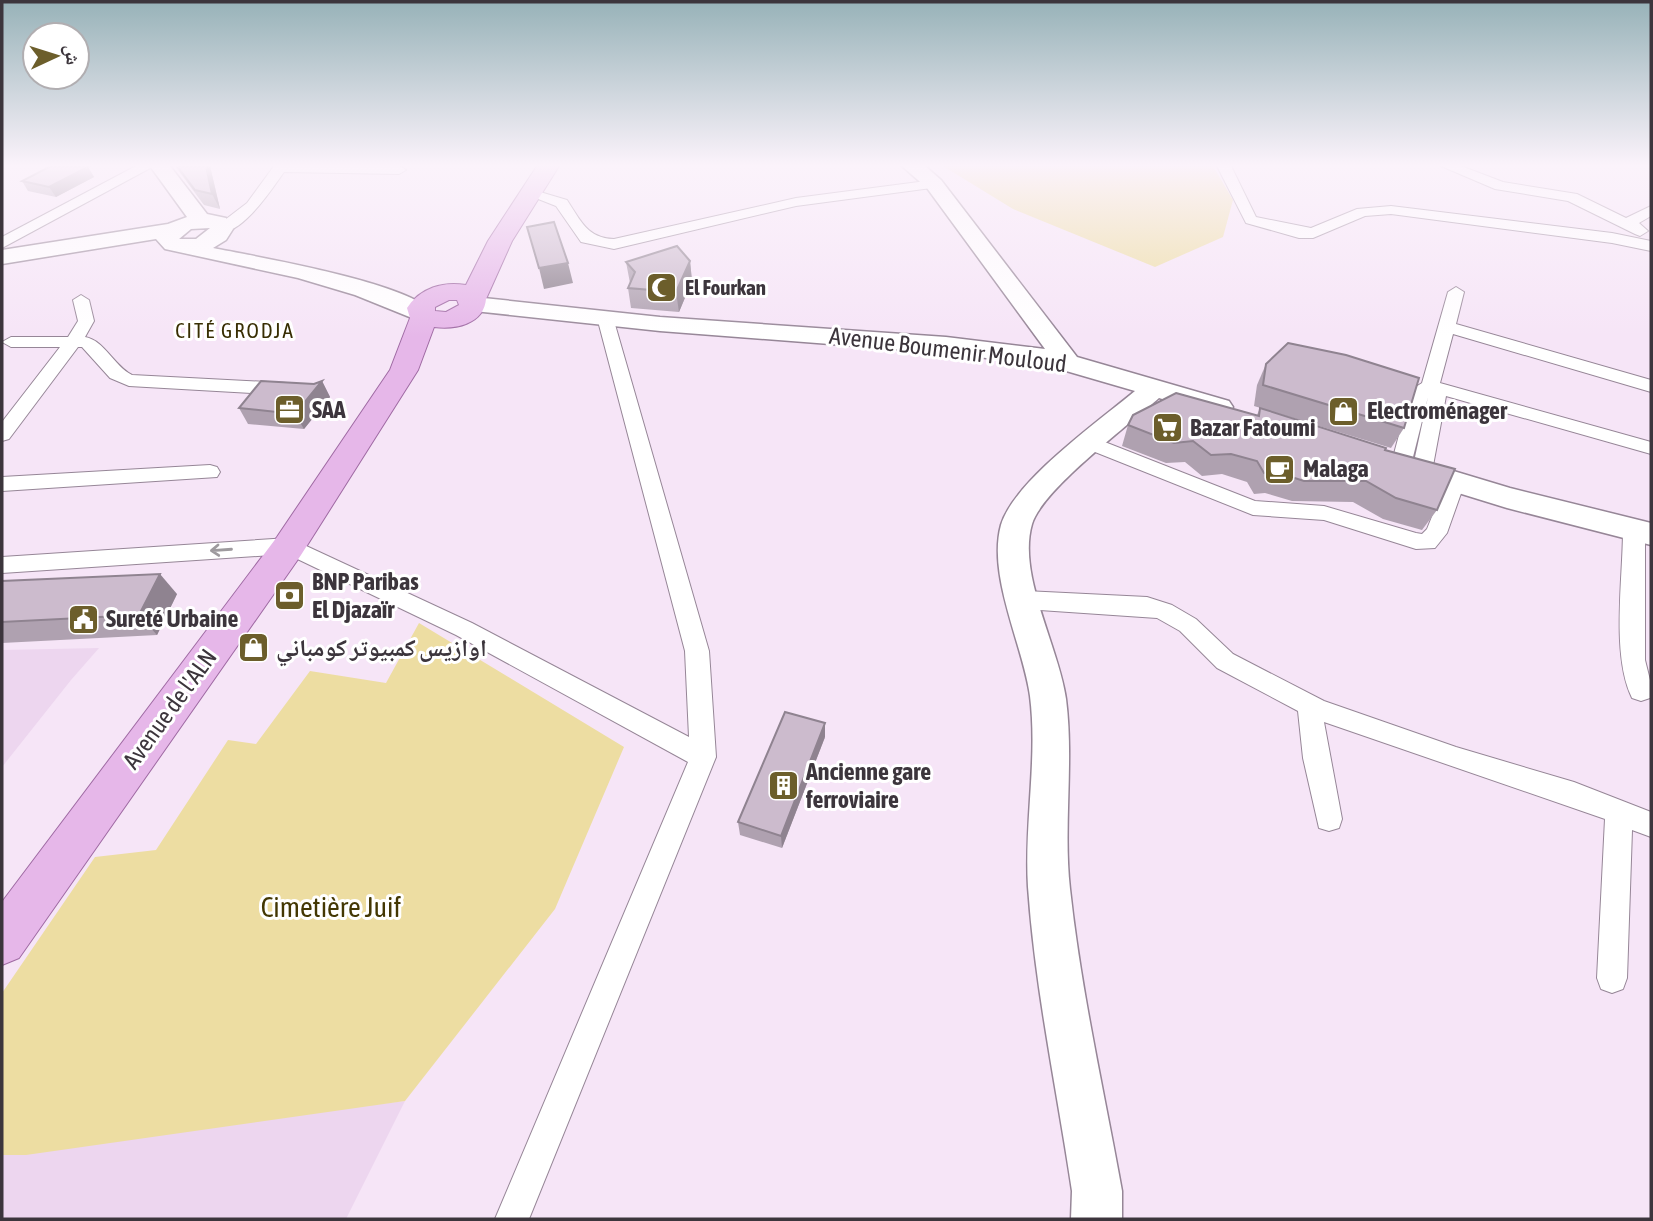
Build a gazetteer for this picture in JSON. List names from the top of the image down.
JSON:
{
  "streets": {
    "main road": ["Avenue Boumenir Mouloud", "Avenue de l'ALN"]
  },
  "districts": ["CITÉ GRODJA"],
  "parks": ["Cimetière Juif"],
  "places": {
    "mosque": ["El Fourkan"],
    "office": ["SAA"],
    "shop": ["Electroménager", "اوازيس كمبيوتر كومباني"],
    "supermarket": ["Bazar Fatoumi"],
    "cafe": ["Malaga"],
    "bank": ["BNP Paribas El Djazaïr"],
    "public building": ["Sureté Urbaine"],
    "building": ["Ancienne gare ferroviaire"]
  },
  "north": "right"
}
